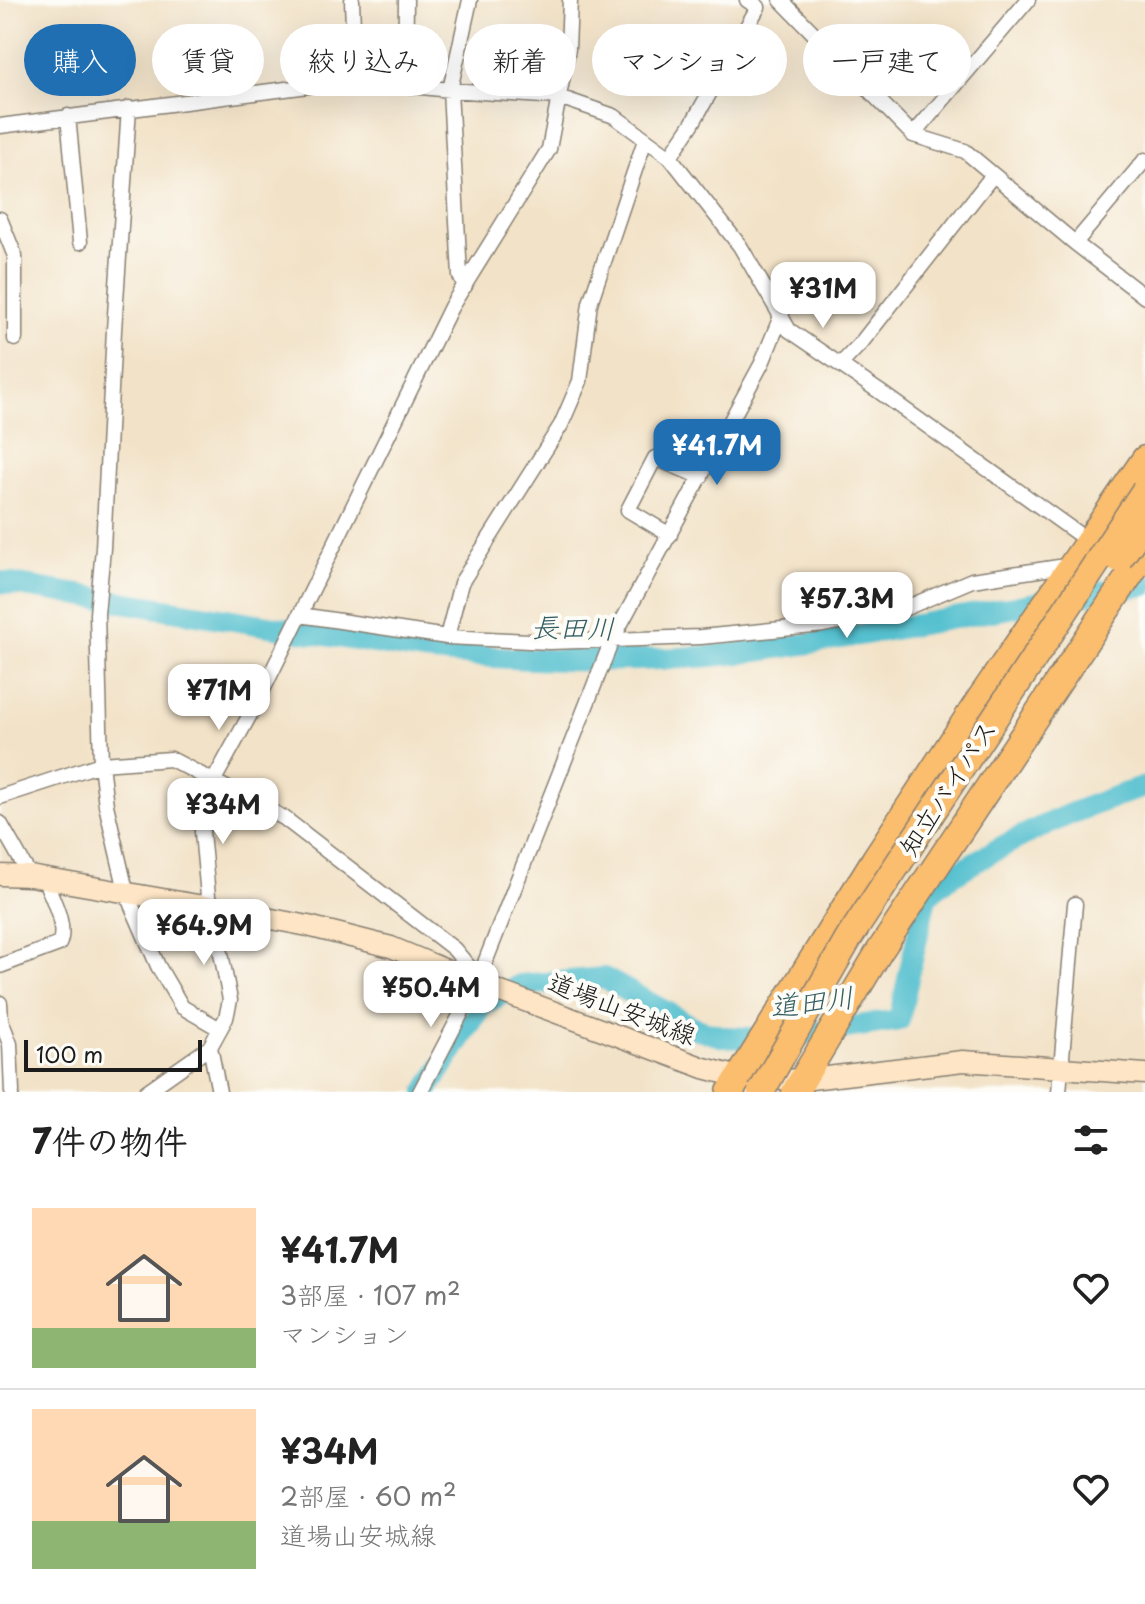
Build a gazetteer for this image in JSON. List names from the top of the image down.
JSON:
{
  "streets": {
    "highway": ["知立バイパス"],
    "main road": ["道場山安城線"]
  },
  "water": ["長田川", "道田川"],
  "scale_bar": "100 m",
  "page": {
    "chip": [
      "購入",
      "賃貸",
      "絞り込み",
      "新着",
      "マンション",
      "一戸建て"
    ],
    "price": [
      "¥31M",
      "¥41.7M",
      "¥57.3M",
      "¥71M",
      "¥34M",
      "¥64.9M",
      "¥50.4M"
    ],
    "scale": "100 m",
    "heading": "7件の物件",
    "list": [
      {
        "name": "¥41.7M",
        "note": "3部屋 · 107 m² · マンション"
      },
      {
        "name": "¥34M",
        "note": "2部屋 · 60 m² · 道場山安城線"
      }
    ]
  }
}
